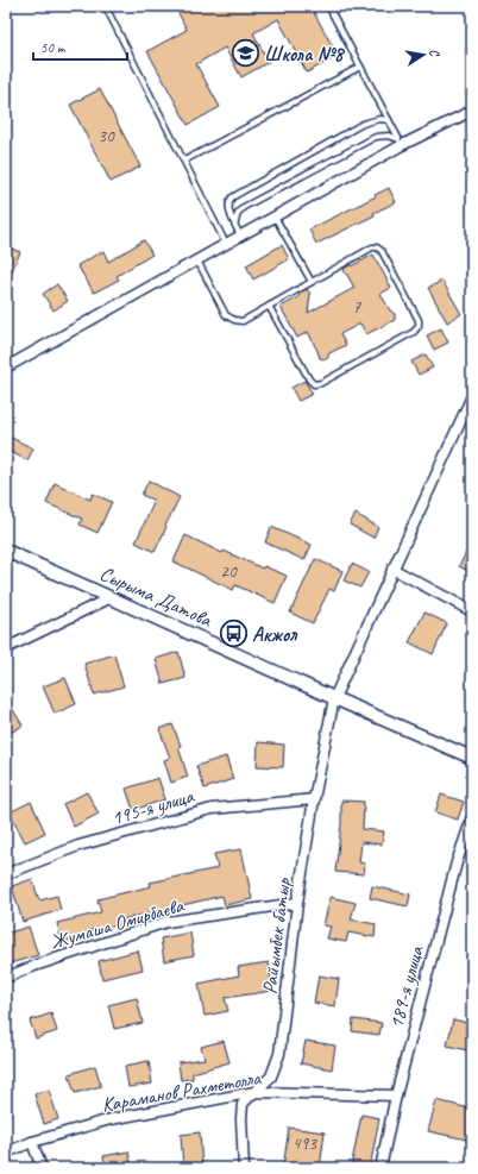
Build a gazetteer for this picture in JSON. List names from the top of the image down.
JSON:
{
  "streets": {
    "street": [
      "Сырыма Датова",
      "195-я улица",
      "Жумаша Омирбаева",
      "Райымбек батыр",
      "189-я улица",
      "Караманов Рахметолла"
    ]
  },
  "crossings": [
    ["Сырыма Датова", "Райымбек батыр"],
    ["195-я улица", "Райымбек батыр"],
    ["Жумаша Омирбаева", "Райымбек батыр"],
    ["Райымбек батыр", "Караманов Рахметолла"],
    ["189-я улица", "Караманов Рахметолла"]
  ],
  "places": {
    "school or university": ["Школа №8"],
    "bus stop": ["Акжол"]
  },
  "house_numbers": [
    "30",
    "7",
    "20",
    "493"
  ],
  "scale_bar": "50 m",
  "north": "right"
}
